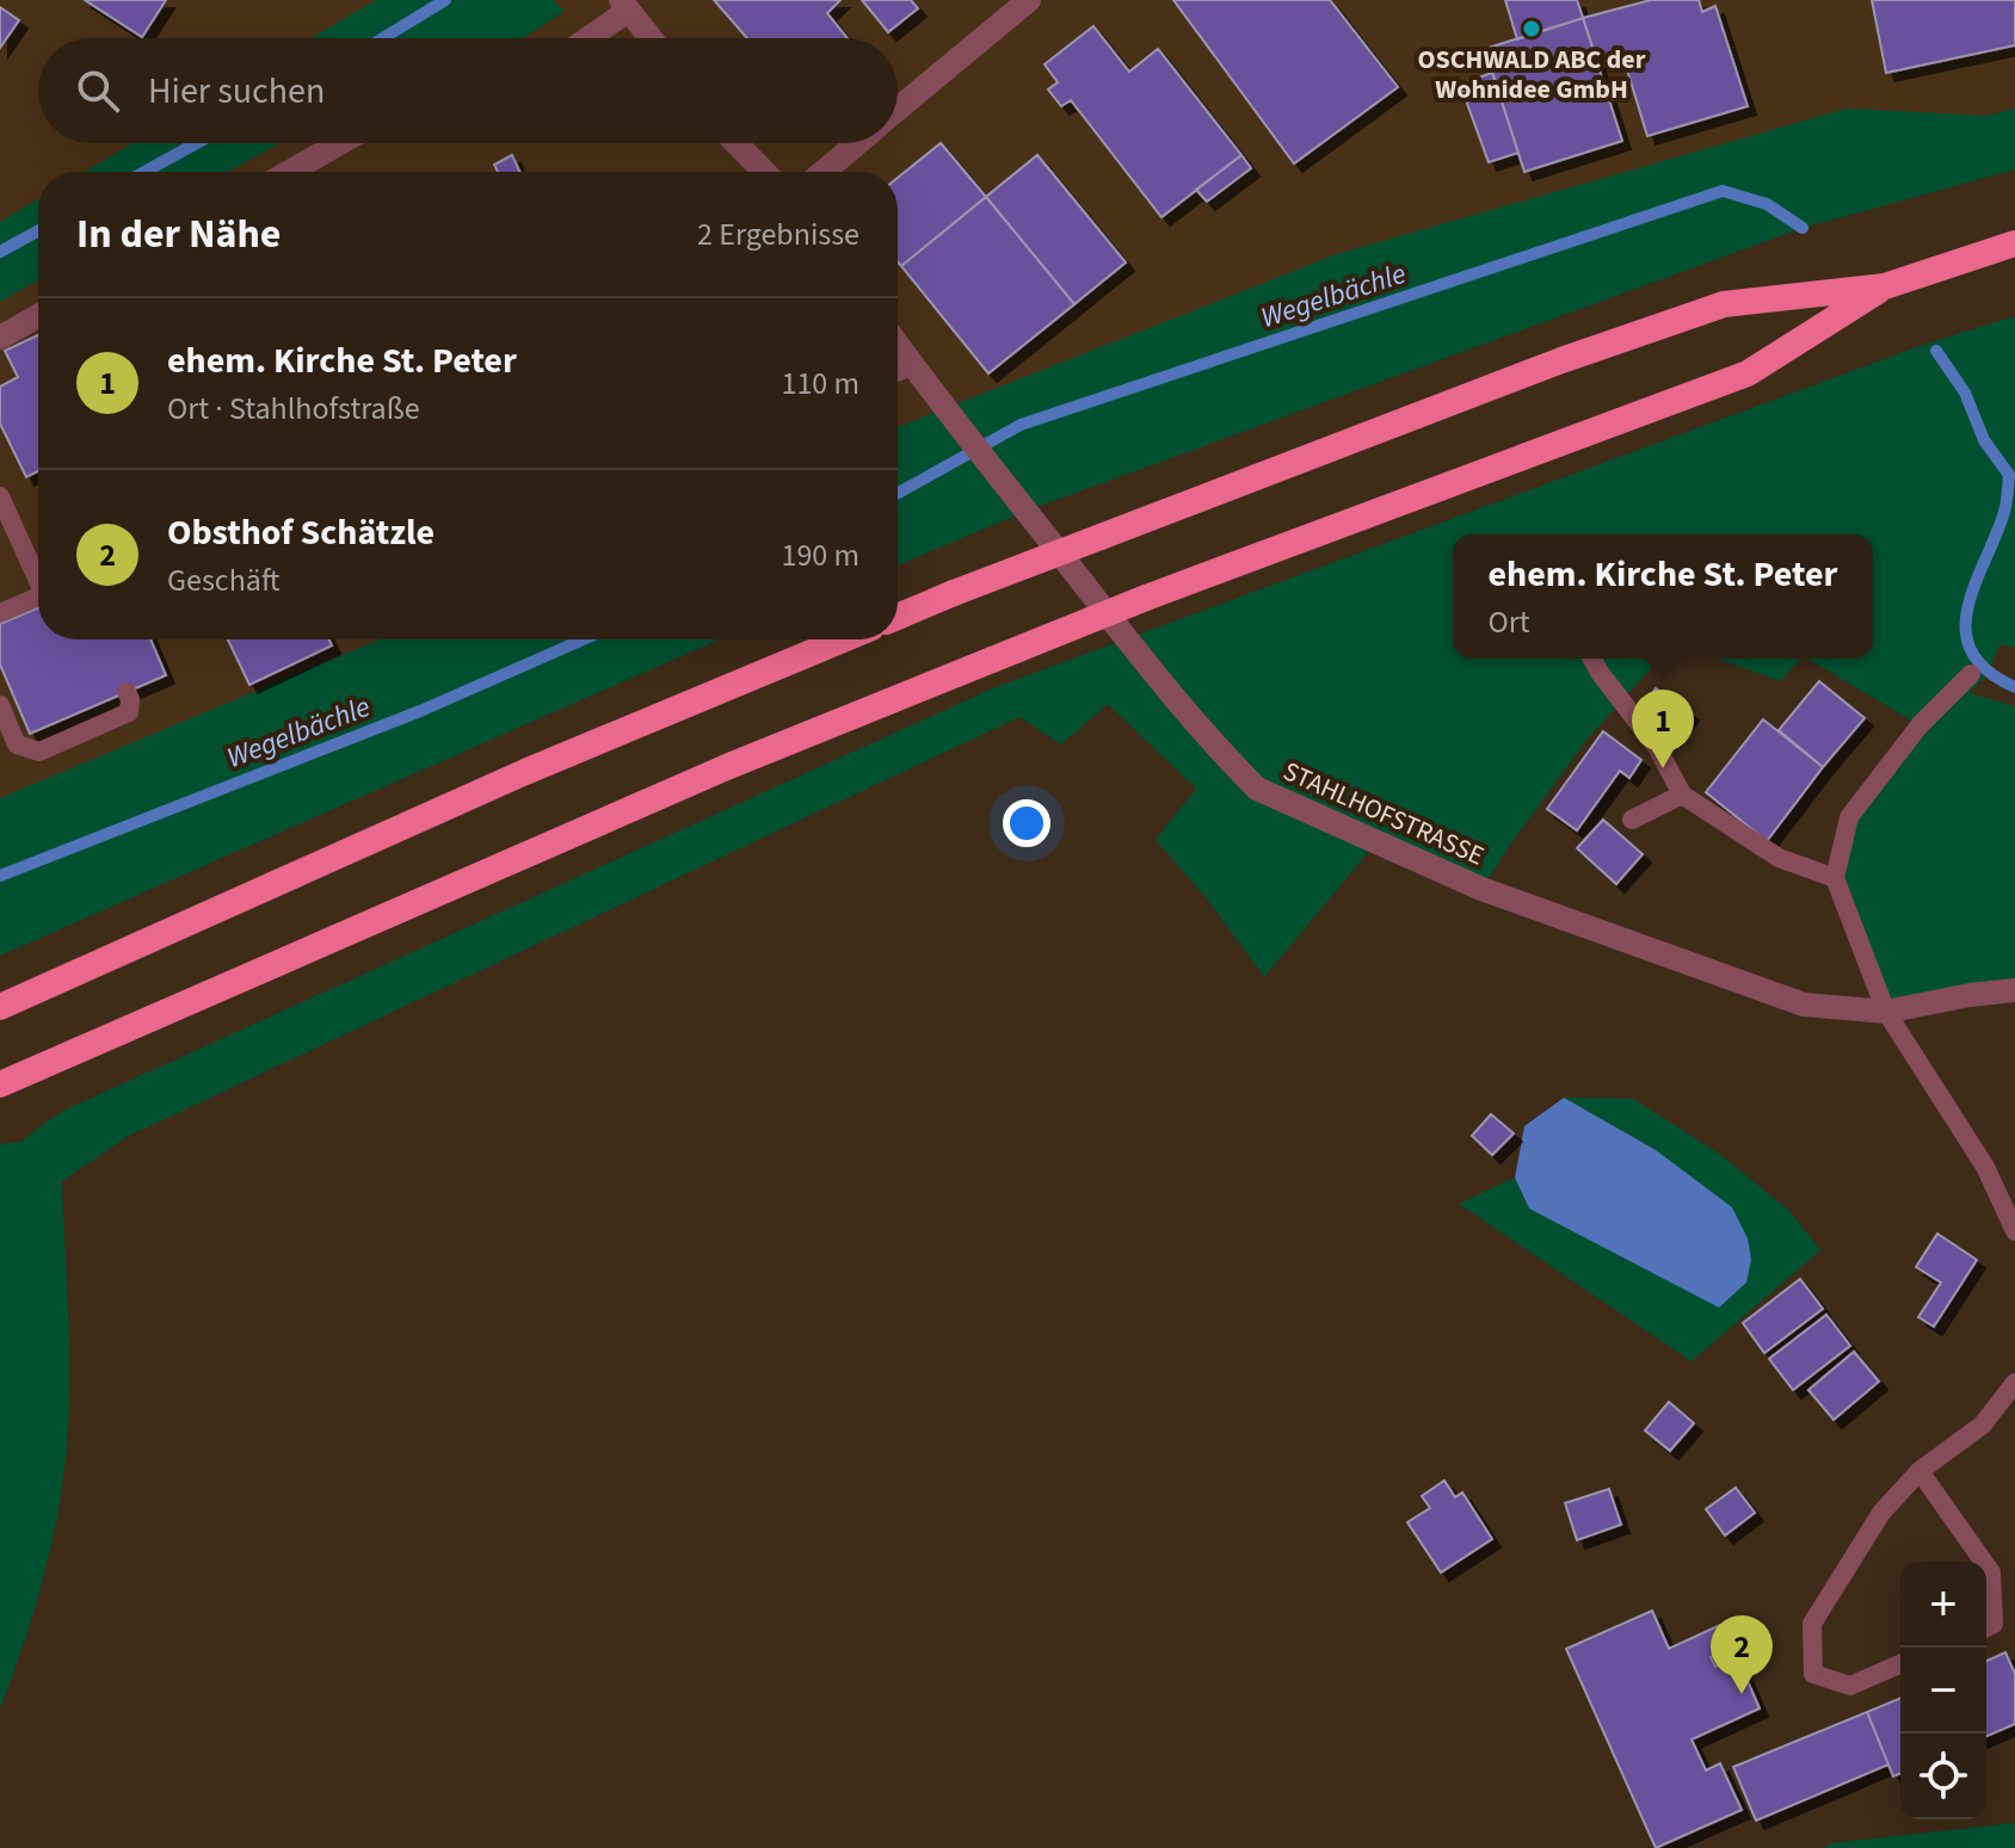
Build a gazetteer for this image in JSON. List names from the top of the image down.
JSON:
{
  "streets": {
    "street": ["STAHLHOFSTRASSE"]
  },
  "water": ["Wegelbächle"],
  "places": ["OSCHWALD ABC der Wohnidee GmbH"],
  "page": {
    "search": "Hier suchen",
    "heading": ["In der Nähe", "2 Ergebnisse"],
    "list": [
      {
        "mark": "1",
        "name": "ehem. Kirche St. Peter",
        "note": "Ort · Stahlhofstraße",
        "value": "110 m"
      },
      {
        "mark": "2",
        "name": "Obsthof Schätzle",
        "note": "Geschäft",
        "value": "190 m"
      }
    ],
    "popup": ["ehem. Kirche St. Peter", "Ort"],
    "pins": ["1", "2"],
    "map_buttons": ["+", "−"]
  }
}
